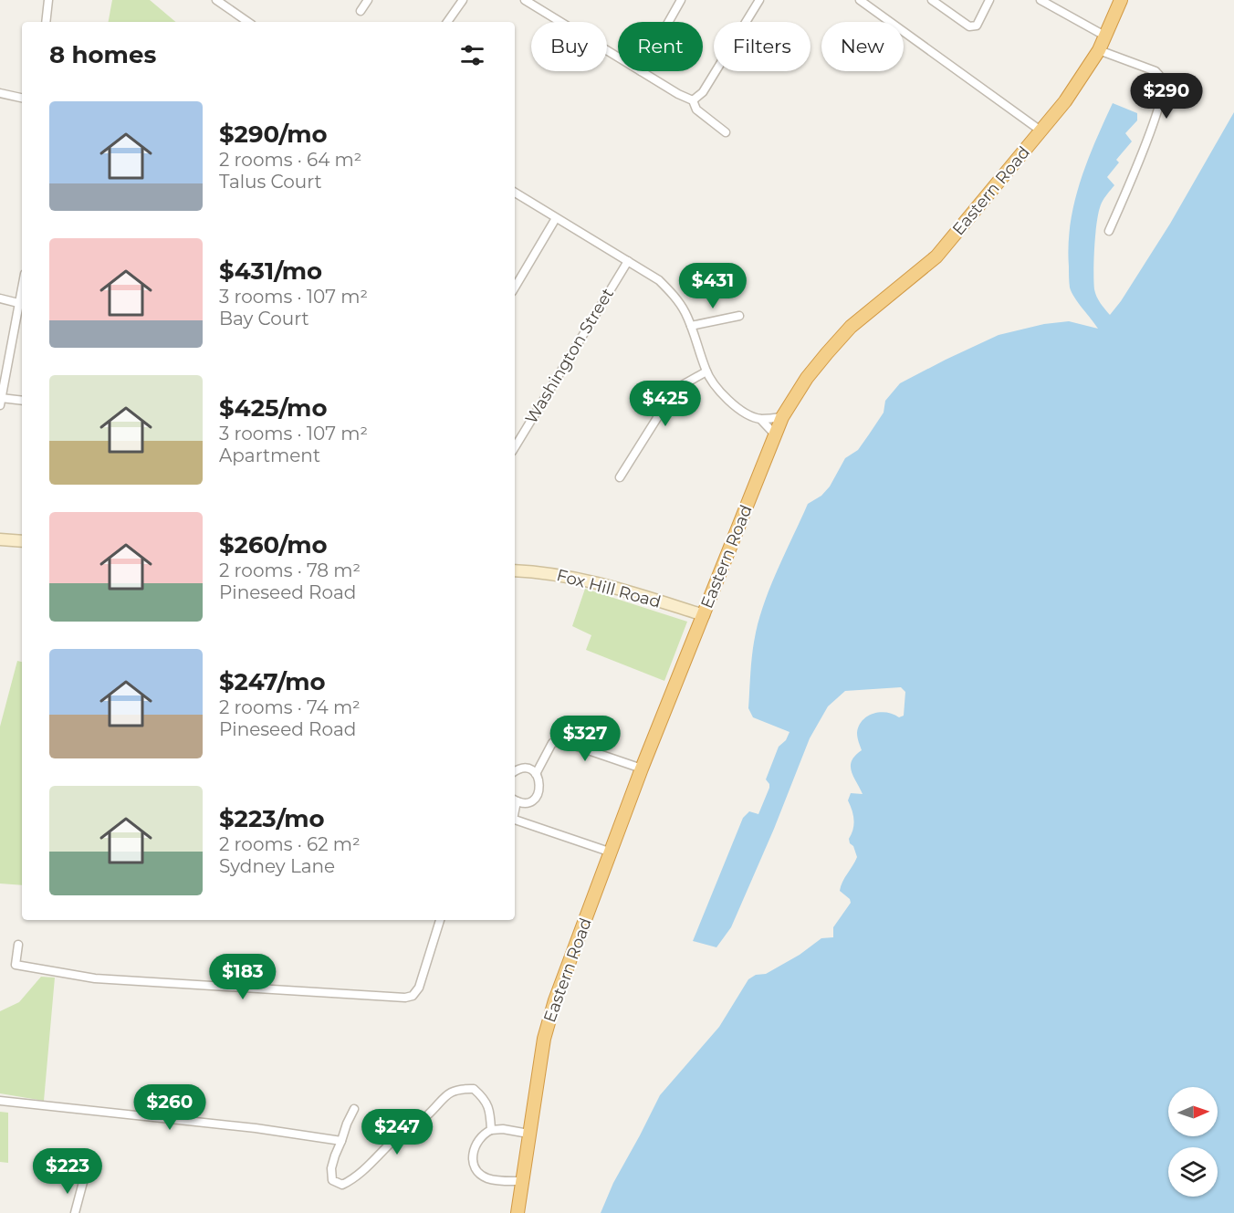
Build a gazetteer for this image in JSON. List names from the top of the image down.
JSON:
{
  "streets": {
    "highway": ["Eastern Road"],
    "main road": ["Fox Hill Road"],
    "street": ["Washington Street"]
  },
  "crossings": [
    ["Eastern Road", "Fox Hill Road"]
  ],
  "north": "right",
  "page": {
    "chip": [
      "Buy",
      "Rent",
      "Filters",
      "New"
    ],
    "heading": "8 homes",
    "price": [
      "$290",
      "$431",
      "$425",
      "$327",
      "$183",
      "$260",
      "$247",
      "$223"
    ],
    "list": [
      {
        "name": "$290/mo",
        "note": "2 rooms · 64 m² · Talus Court"
      },
      {
        "name": "$431/mo",
        "note": "3 rooms · 107 m² · Bay Court"
      },
      {
        "name": "$425/mo",
        "note": "3 rooms · 107 m² · Apartment"
      },
      {
        "name": "$260/mo",
        "note": "2 rooms · 78 m² · Pineseed Road"
      },
      {
        "name": "$247/mo",
        "note": "2 rooms · 74 m² · Pineseed Road"
      },
      {
        "name": "$223/mo",
        "note": "2 rooms · 62 m² · Sydney Lane"
      }
    ]
  }
}
